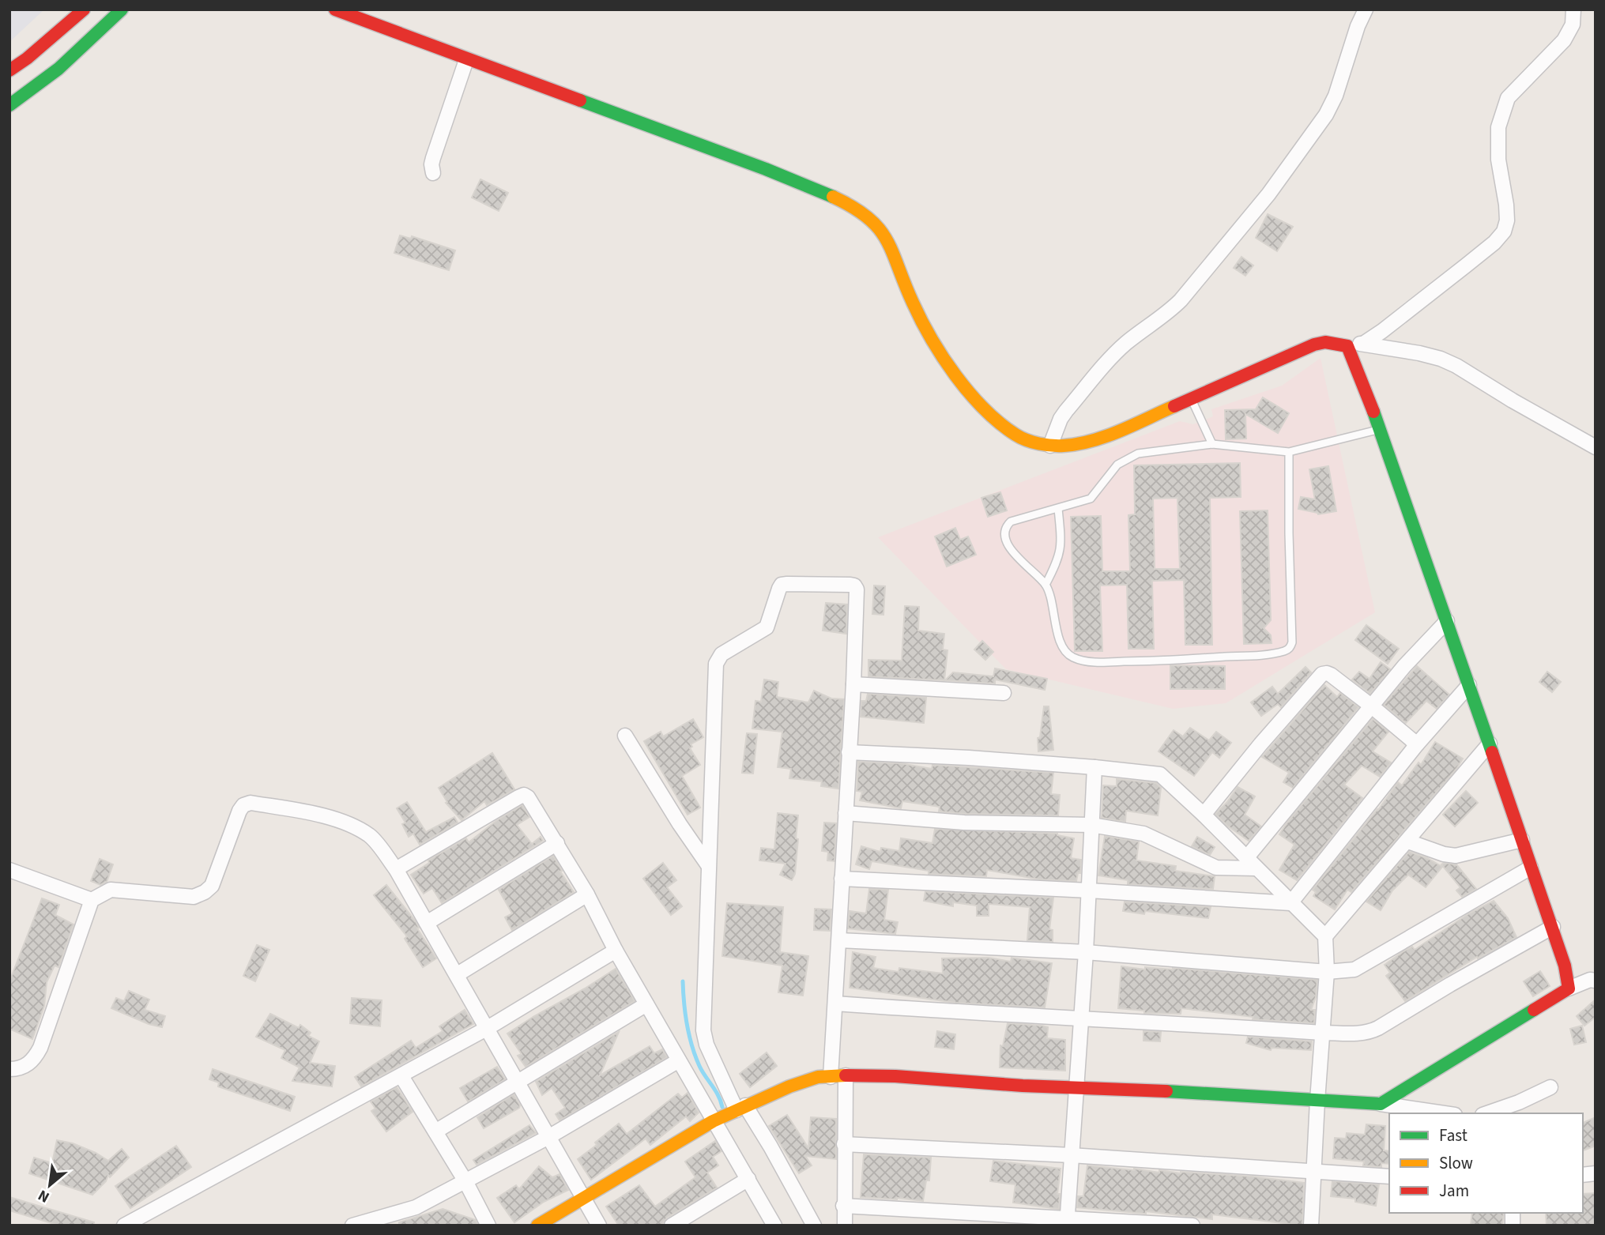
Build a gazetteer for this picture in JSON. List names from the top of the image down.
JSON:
{
  "legend": ["Fast", "Slow", "Jam"],
  "north": "bottom left"
}
